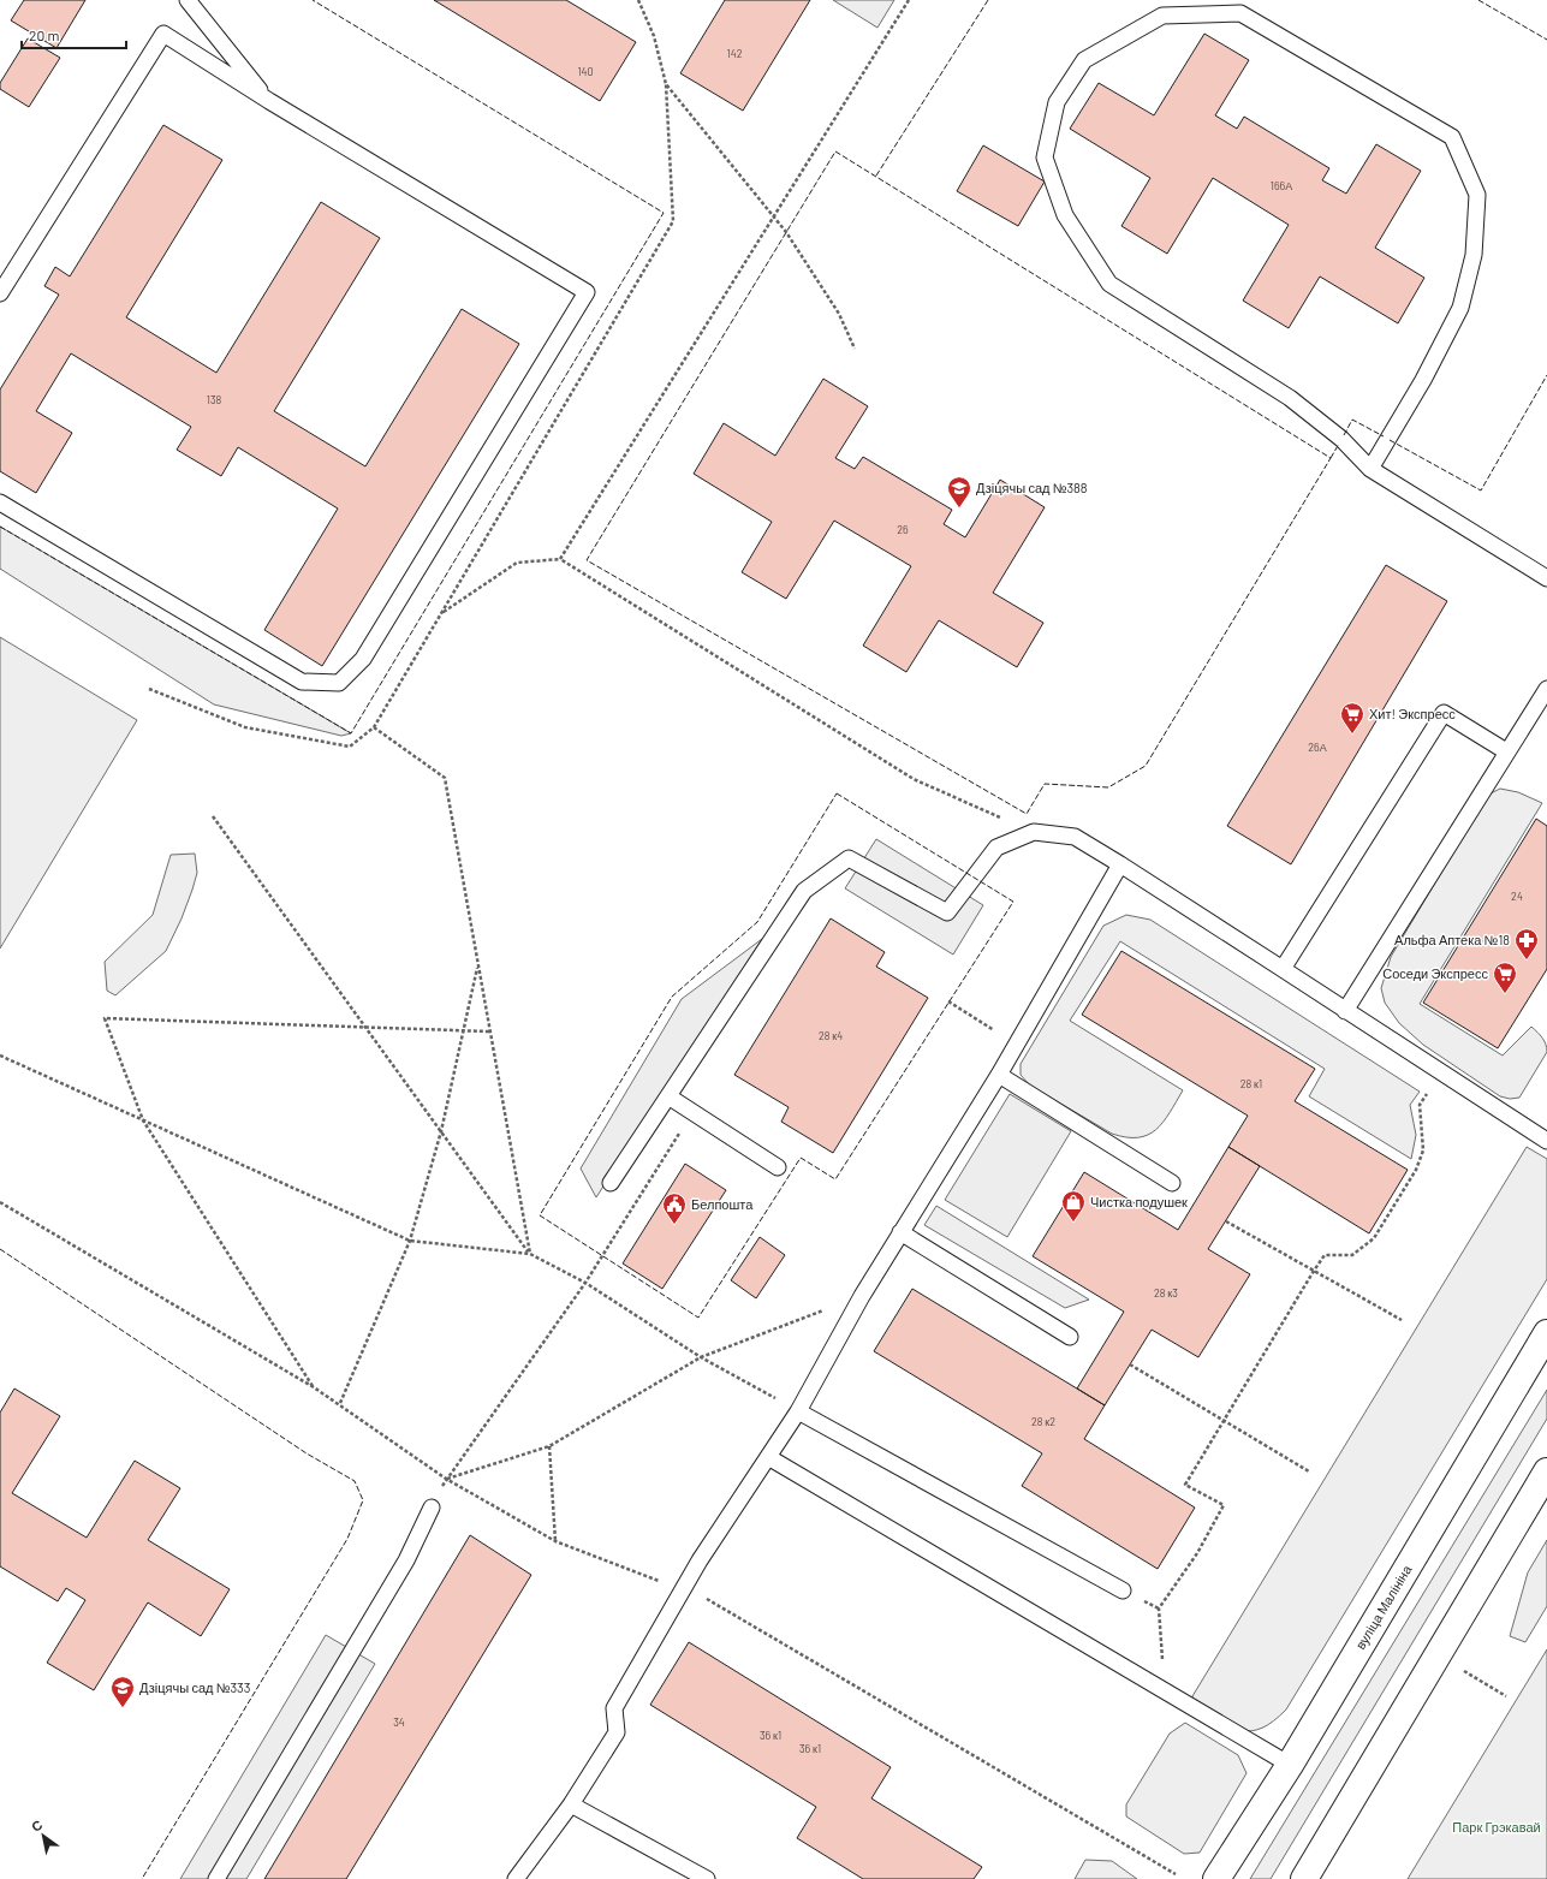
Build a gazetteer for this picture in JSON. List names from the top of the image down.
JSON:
{
  "streets": {
    "main road": ["вуліца Малініна"]
  },
  "parks": ["Парк Грэкавай"],
  "places": {
    "school or university": ["Дзіцячы сад №388", "Дзіцячы сад №333"],
    "supermarket": ["Хит! Экспресс", "Соседи Экспресс"],
    "pharmacy": ["Альфа Аптека №18"],
    "shop": ["Чистка подушек"],
    "public building": ["Белпошта"]
  },
  "house_numbers": [
    "142",
    "140",
    "166А",
    "138",
    "26",
    "26А",
    "24",
    "28 к4",
    "28 к1",
    "28 к3",
    "28 к2",
    "34",
    "36 к1",
    "36 к1"
  ],
  "scale_bar": "20 m",
  "north": "top left"
}
